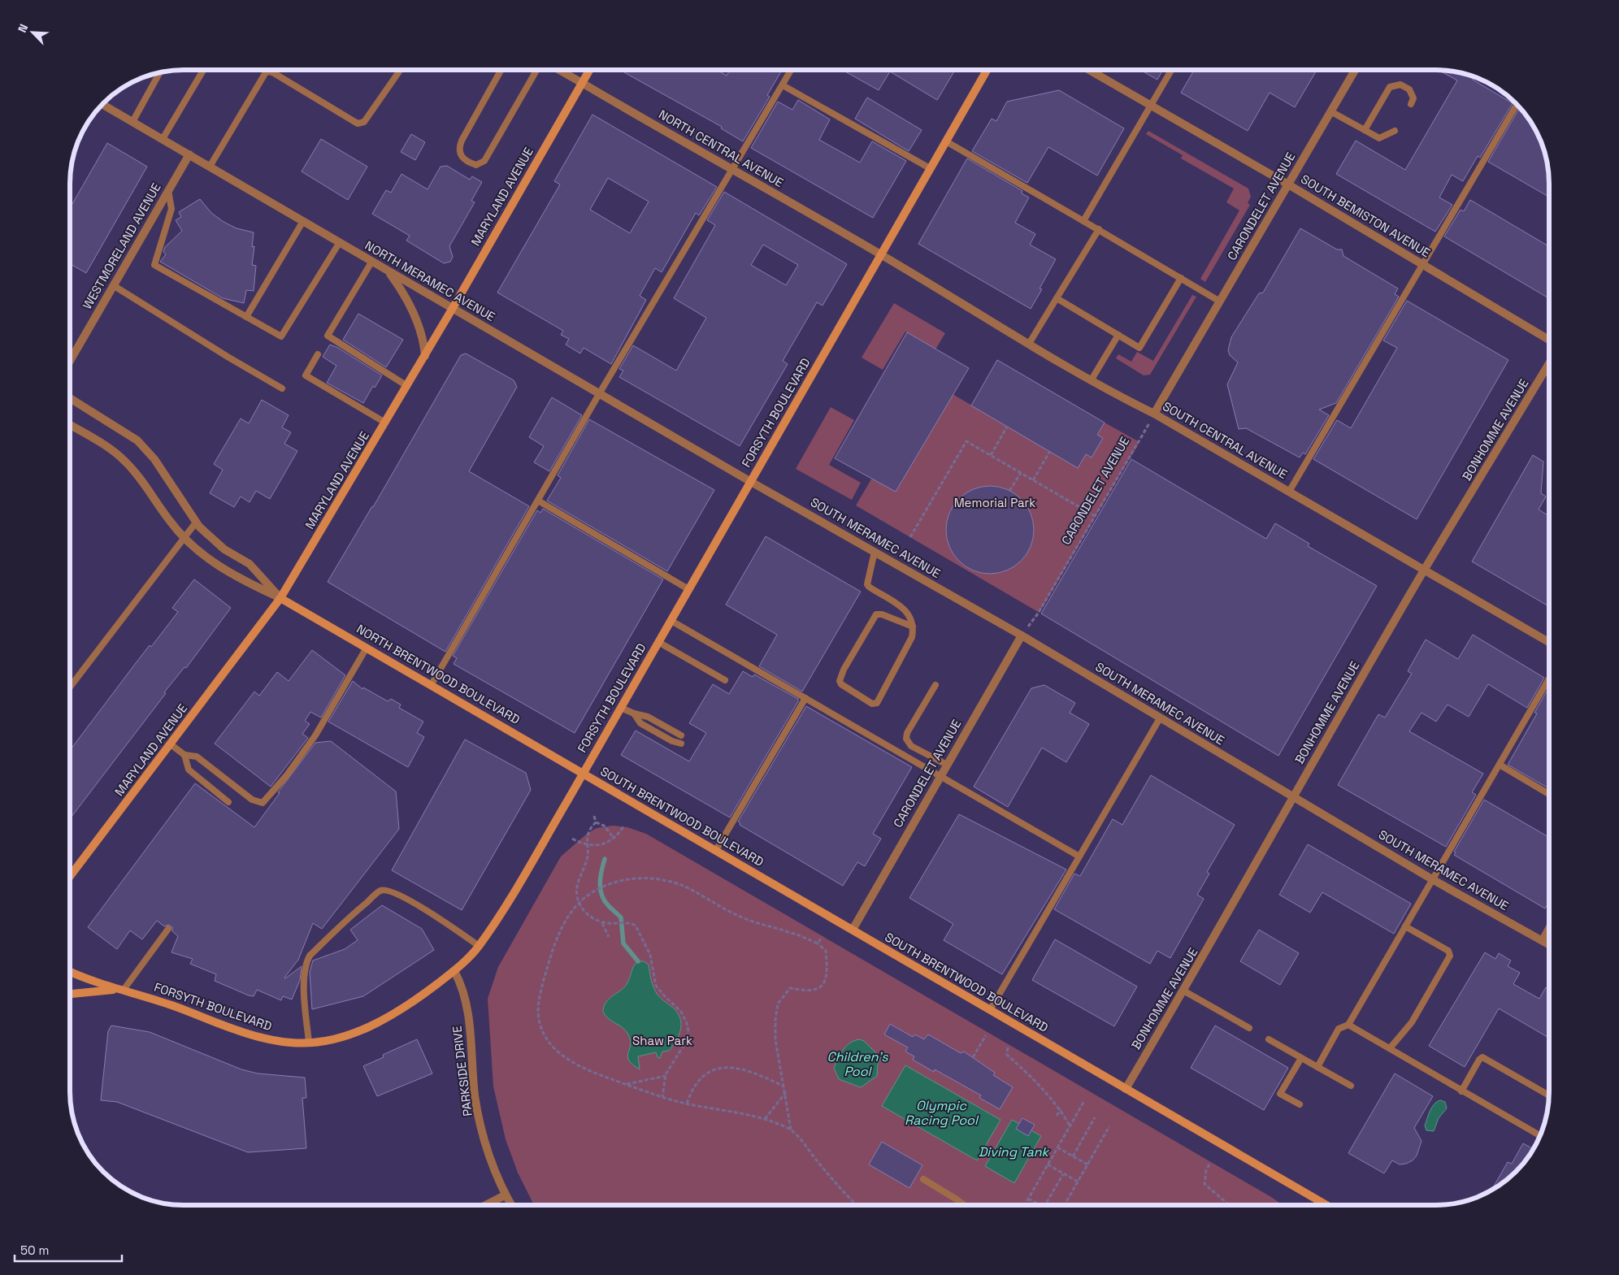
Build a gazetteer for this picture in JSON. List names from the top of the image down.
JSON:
{
  "streets": {
    "main road": [
      "MARYLAND AVENUE",
      "FORSYTH BOULEVARD",
      "NORTH BRENTWOOD BOULEVARD",
      "SOUTH BRENTWOOD BOULEVARD"
    ],
    "street": [
      "NORTH CENTRAL AVENUE",
      "CARONDELET AVENUE",
      "SOUTH BEMISTON AVENUE",
      "WESTMORELAND AVENUE",
      "NORTH MERAMEC AVENUE",
      "BONHOMME AVENUE",
      "SOUTH CENTRAL AVENUE",
      "SOUTH MERAMEC AVENUE",
      "PARKSIDE DRIVE"
    ]
  },
  "crossings": [
    ["NORTH CENTRAL AVENUE", "MARYLAND AVENUE"],
    ["NORTH CENTRAL AVENUE", "FORSYTH BOULEVARD"],
    ["NORTH CENTRAL AVENUE", "SOUTH CENTRAL AVENUE"],
    ["MARYLAND AVENUE", "NORTH MERAMEC AVENUE"],
    ["MARYLAND AVENUE", "NORTH BRENTWOOD BOULEVARD"],
    ["CARONDELET AVENUE", "SOUTH BEMISTON AVENUE"],
    ["CARONDELET AVENUE", "SOUTH CENTRAL AVENUE"],
    ["CARONDELET AVENUE", "SOUTH MERAMEC AVENUE"],
    ["CARONDELET AVENUE", "SOUTH BRENTWOOD BOULEVARD"],
    ["WESTMORELAND AVENUE", "NORTH MERAMEC AVENUE"],
    ["NORTH MERAMEC AVENUE", "FORSYTH BOULEVARD"],
    ["NORTH MERAMEC AVENUE", "SOUTH MERAMEC AVENUE"],
    ["FORSYTH BOULEVARD", "SOUTH CENTRAL AVENUE"],
    ["FORSYTH BOULEVARD", "SOUTH MERAMEC AVENUE"],
    ["FORSYTH BOULEVARD", "NORTH BRENTWOOD BOULEVARD"],
    ["FORSYTH BOULEVARD", "SOUTH BRENTWOOD BOULEVARD"],
    ["FORSYTH BOULEVARD", "PARKSIDE DRIVE"],
    ["BONHOMME AVENUE", "SOUTH CENTRAL AVENUE"],
    ["BONHOMME AVENUE", "SOUTH MERAMEC AVENUE"],
    ["BONHOMME AVENUE", "SOUTH BRENTWOOD BOULEVARD"],
    ["NORTH BRENTWOOD BOULEVARD", "SOUTH BRENTWOOD BOULEVARD"]
  ],
  "water": ["Children's Pool", "Olympic Racing Pool", "Diving Tank"],
  "parks": ["Memorial Park", "Shaw Park"],
  "scale_bar": "50 m",
  "north": "top left"
}
